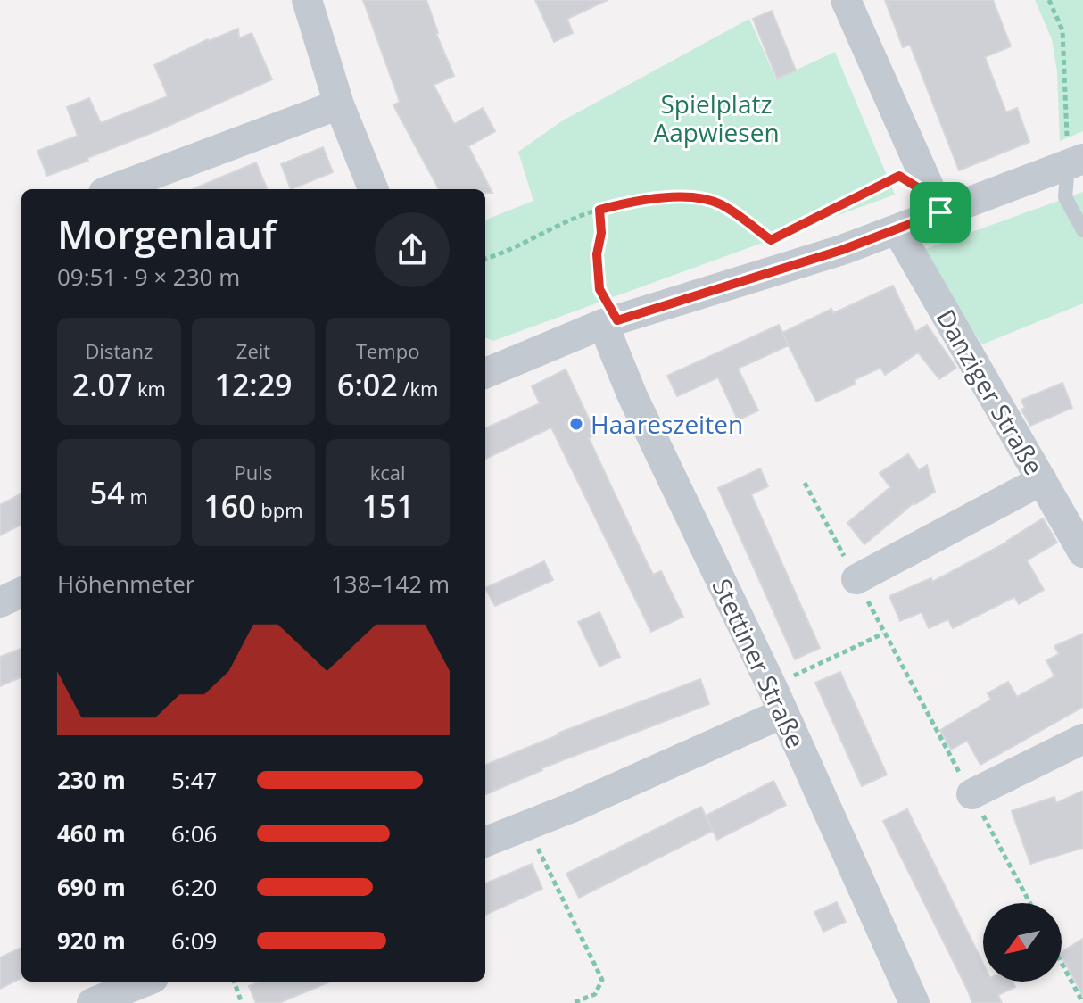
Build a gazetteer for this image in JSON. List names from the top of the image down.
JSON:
{
  "streets": {
    "street": ["Danziger Straße", "Stettiner Straße"]
  },
  "parks": ["Spielplatz Aapwiesen"],
  "places": ["Haareszeiten"],
  "north": "bottom left",
  "page": {
    "heading": ["Morgenlauf", "09:51 · 9 × 230 m"],
    "stats": [
      ["Distanz", "2.07 km"],
      ["Zeit", "12:29"],
      ["Tempo", "6:02 /km"],
      ["54 m"],
      ["Puls", "160 bpm"],
      ["kcal", "151"]
    ],
    "chart": ["Höhenmeter", "138–142 m"],
    "list": [
      {
        "name": "230 m",
        "note": "5:47"
      },
      {
        "name": "460 m",
        "note": "6:06"
      },
      {
        "name": "690 m",
        "note": "6:20"
      },
      {
        "name": "920 m",
        "note": "6:09"
      }
    ]
  }
}
